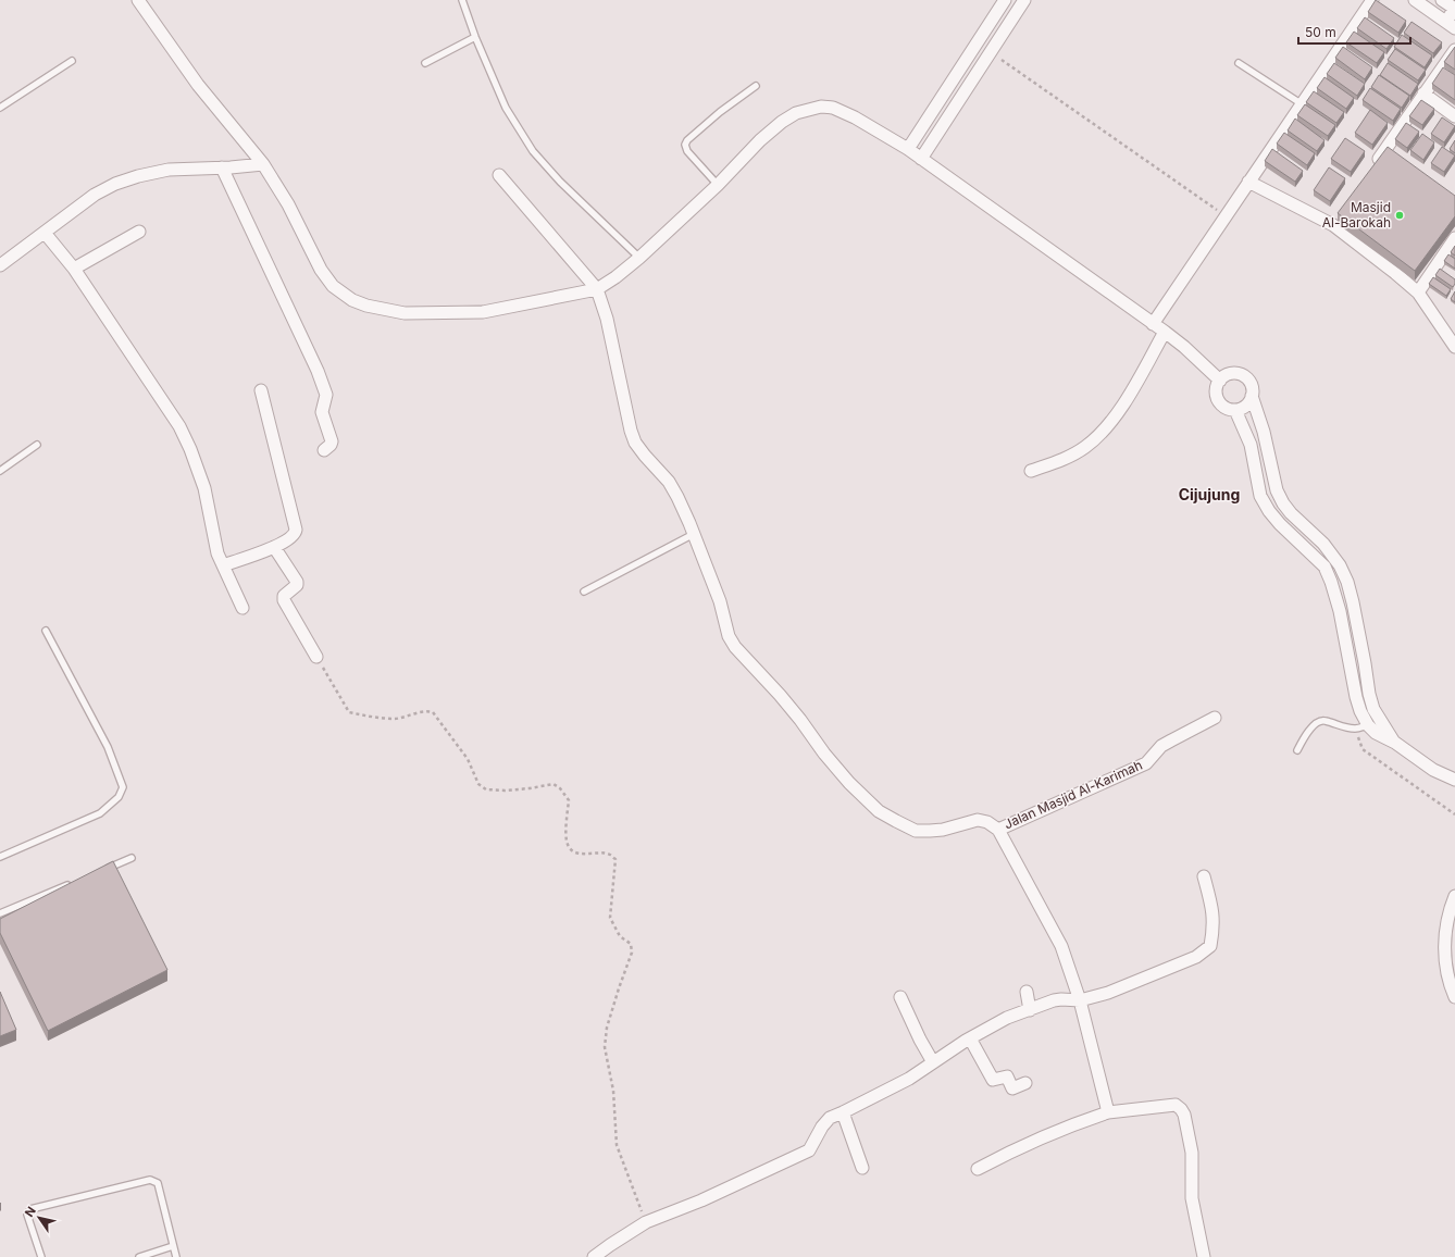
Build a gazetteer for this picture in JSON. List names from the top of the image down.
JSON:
{
  "streets": {
    "street": ["Jalan Masjid Al-Karimah"]
  },
  "districts": ["Cijujung"],
  "places": ["Masjid Al-Barokah"],
  "scale_bar": "50 m",
  "north": "top left"
}
